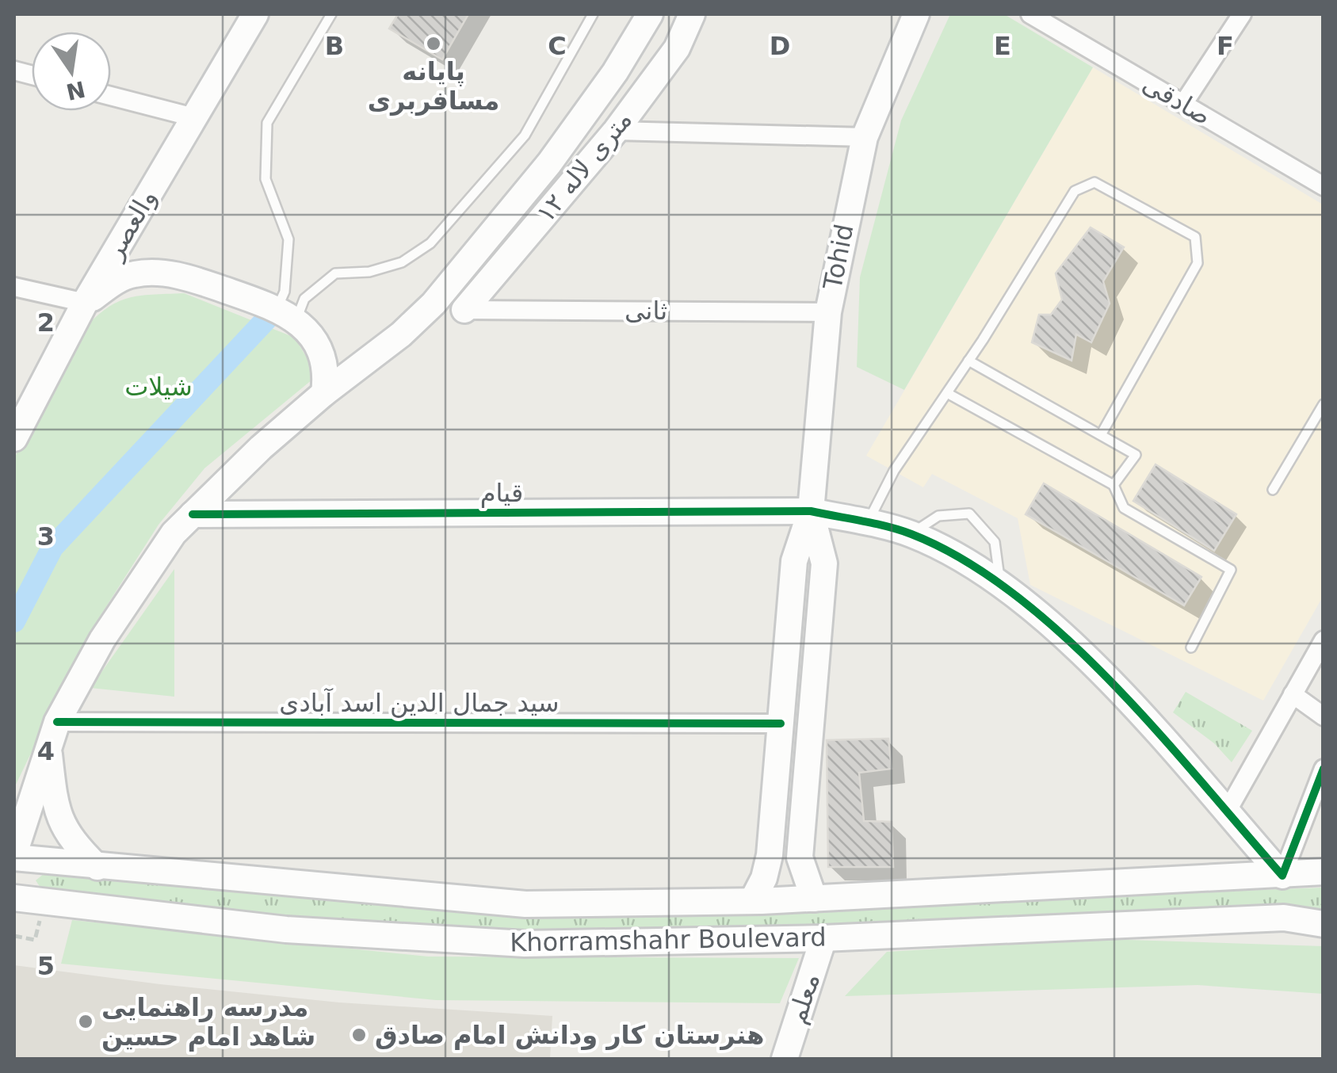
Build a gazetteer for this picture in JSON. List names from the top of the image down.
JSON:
{
  "streets": {
    "main road": [
      "۱۲ متری لاله",
      "والعصر",
      "Tohid",
      "قیام",
      "Khorramshahr Boulevard",
      "معلم"
    ],
    "street": ["صادقی", "ثانی", "سید جمال الدین اسد آبادی"]
  },
  "crossings": [
    ["۱۲ متری لاله", "ثانی"],
    ["Tohid", "ثانی"],
    ["Tohid", "قیام"],
    ["Tohid", "سید جمال الدین اسد آبادی"],
    ["Tohid", "Khorramshahr Boulevard"],
    ["قیام", "Khorramshahr Boulevard"],
    ["Khorramshahr Boulevard", "معلم"]
  ],
  "parks": ["شیلات"],
  "places": ["پایانه مسافربری", "مدرسه راهنمایی شاهد امام حسین", "هنرستان کار ودانش امام صادق"],
  "north": "bottom",
  "grid": {
    "columns": [
      "B",
      "C",
      "D",
      "E",
      "F"
    ],
    "rows": [
      "2",
      "3",
      "4",
      "5"
    ]
  }
}
